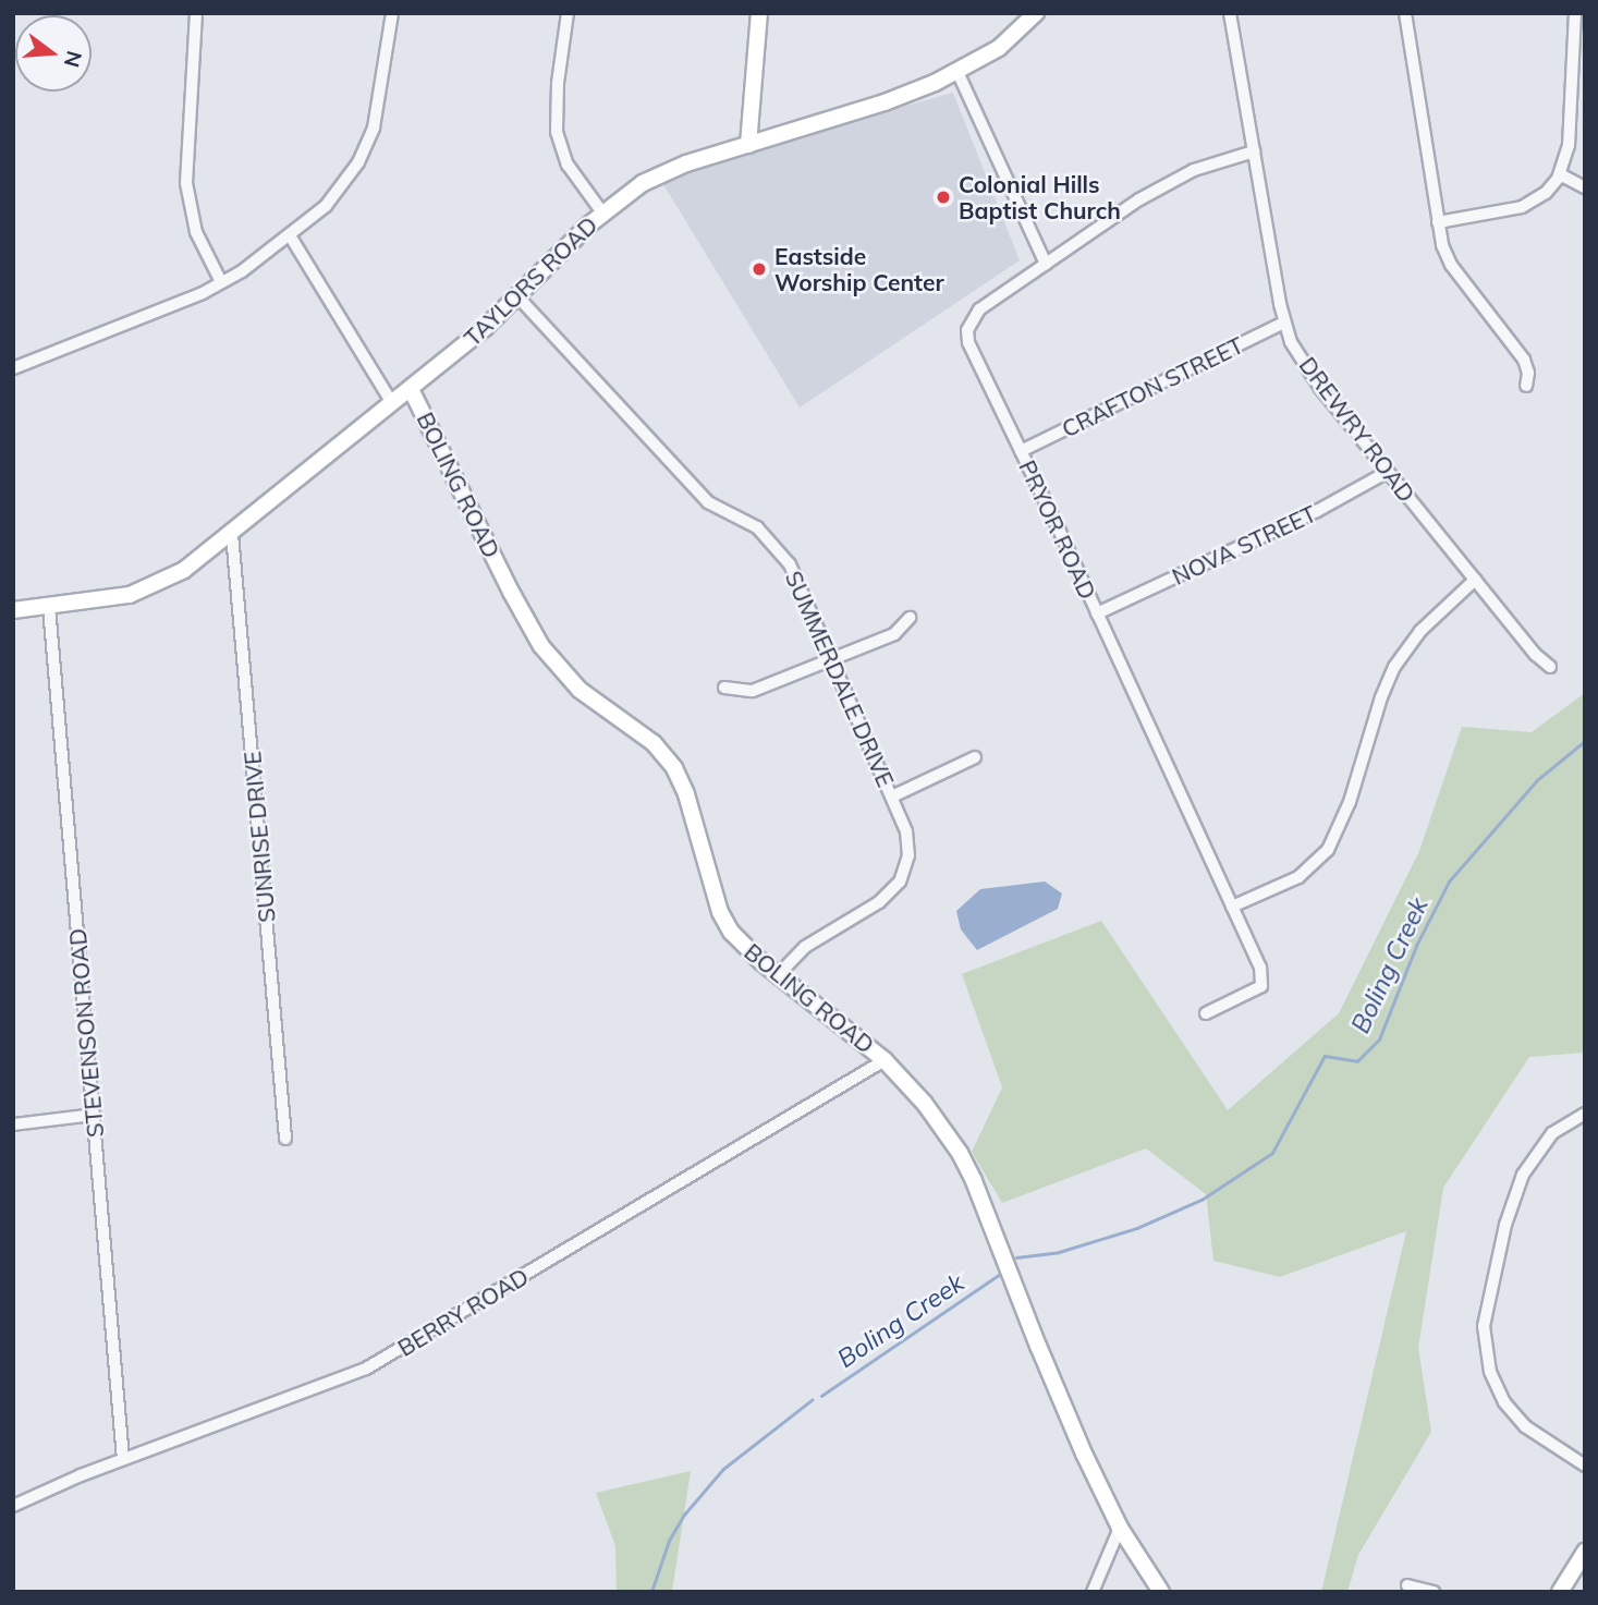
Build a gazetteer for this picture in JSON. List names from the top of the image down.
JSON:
{
  "streets": {
    "street": [
      "TAYLORS ROAD",
      "CRAFTON STREET",
      "DREWRY ROAD",
      "BOLING ROAD",
      "PRYOR ROAD",
      "NOVA STREET",
      "SUMMERDALE DRIVE",
      "SUNRISE DRIVE",
      "STEVENSON ROAD",
      "BERRY ROAD"
    ]
  },
  "crossings": [
    ["TAYLORS ROAD", "BOLING ROAD"],
    ["TAYLORS ROAD", "SUMMERDALE DRIVE"],
    ["TAYLORS ROAD", "SUNRISE DRIVE"],
    ["TAYLORS ROAD", "STEVENSON ROAD"],
    ["CRAFTON STREET", "DREWRY ROAD"],
    ["CRAFTON STREET", "PRYOR ROAD"],
    ["DREWRY ROAD", "PRYOR ROAD"],
    ["DREWRY ROAD", "NOVA STREET"],
    ["BOLING ROAD", "SUMMERDALE DRIVE"],
    ["BOLING ROAD", "BERRY ROAD"],
    ["PRYOR ROAD", "NOVA STREET"],
    ["STEVENSON ROAD", "BERRY ROAD"]
  ],
  "water": ["Boling Creek"],
  "places": ["Colonial Hills Baptist Church", "Eastside Worship Center"],
  "north": "right"
}
